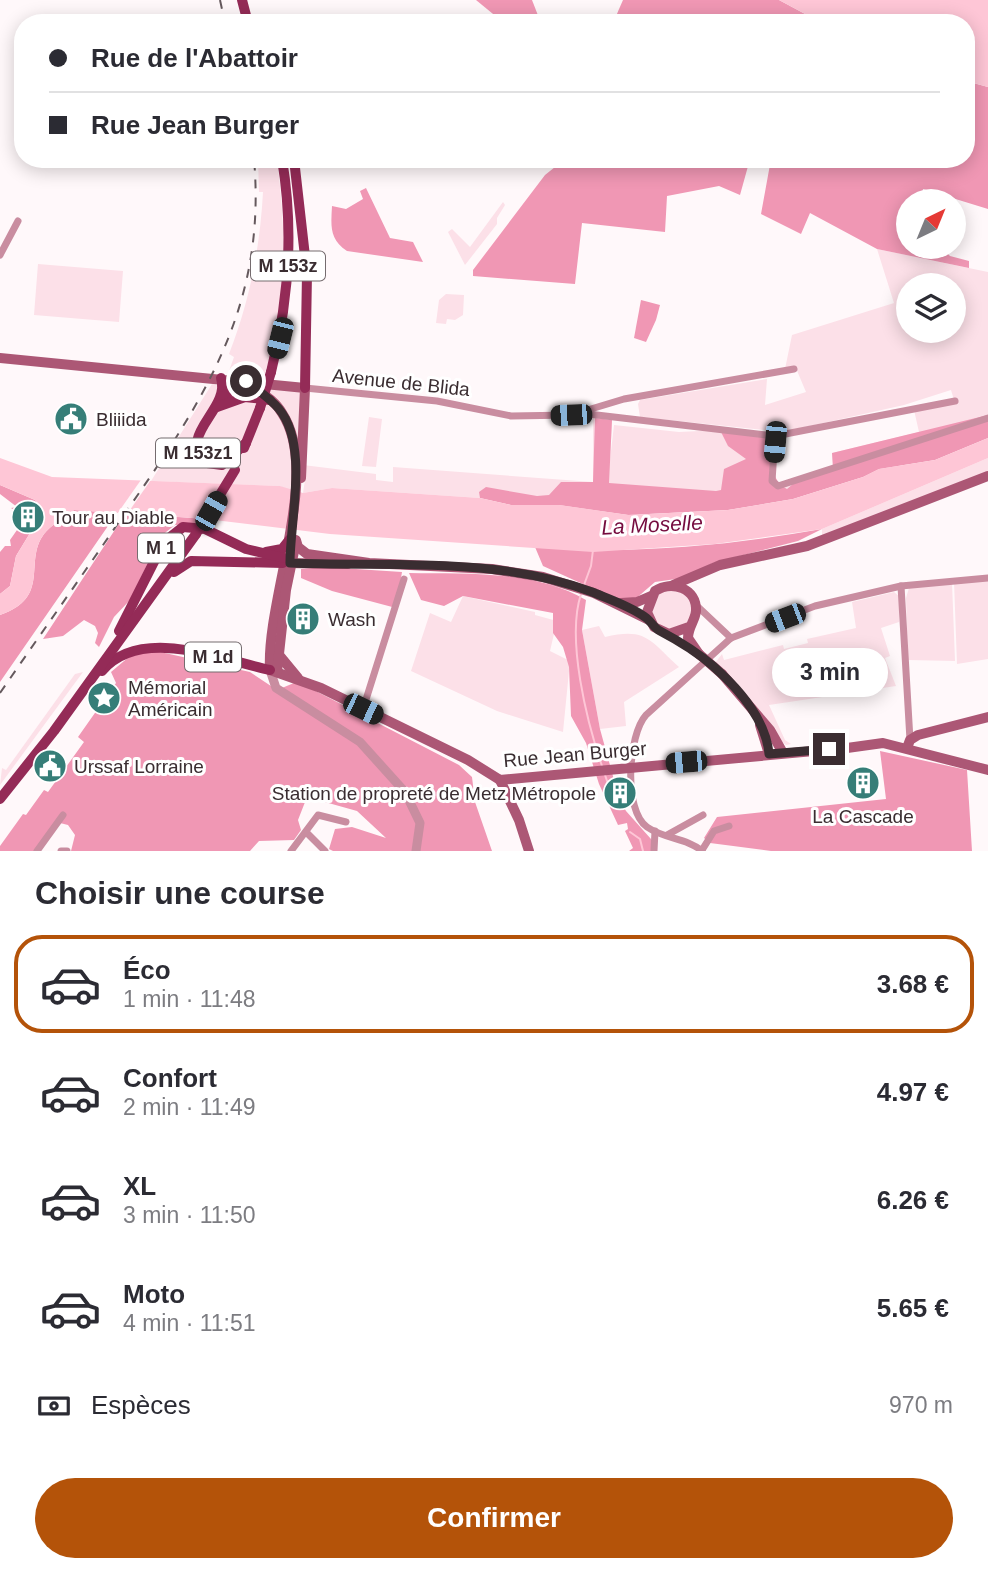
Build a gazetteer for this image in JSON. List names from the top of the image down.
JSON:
{
  "streets": {
    "main road": [
      "M 153z",
      "Avenue de Blida",
      "M 153z1",
      "M 1",
      "M 1d",
      "Rue Jean Burger"
    ]
  },
  "crossings": [
    ["M 153z", "M 153z1"],
    ["M 153z", "M 1"],
    ["Avenue de Blida", "M 153z1"],
    ["M 1", "M 1d"],
    ["M 1d", "Rue Jean Burger"]
  ],
  "water": ["La Moselle"],
  "places": {
    "public building": ["Bliiida", "Urssaf Lorraine"],
    "building": [
      "Tour au Diable",
      "Wash",
      "La Cascade",
      "Station de propreté de Metz Métropole"
    ],
    "place": ["Mémorial Américain"]
  },
  "north": "top right",
  "page": {
    "banner": ["Rue de l'Abattoir", "Rue Jean Burger"],
    "bubble": "3 min",
    "heading": "Choisir une course",
    "list": [
      {
        "name": "Éco",
        "note": "1 min · 11:48",
        "value": "3.68 €"
      },
      {
        "name": "Confort",
        "note": "2 min · 11:49",
        "value": "4.97 €"
      },
      {
        "name": "XL",
        "note": "3 min · 11:50",
        "value": "6.26 €"
      },
      {
        "name": "Moto",
        "note": "4 min · 11:51",
        "value": "5.65 €"
      }
    ],
    "pay": ["Espèces", "970 m"],
    "buttons": "Confirmer"
  }
}
